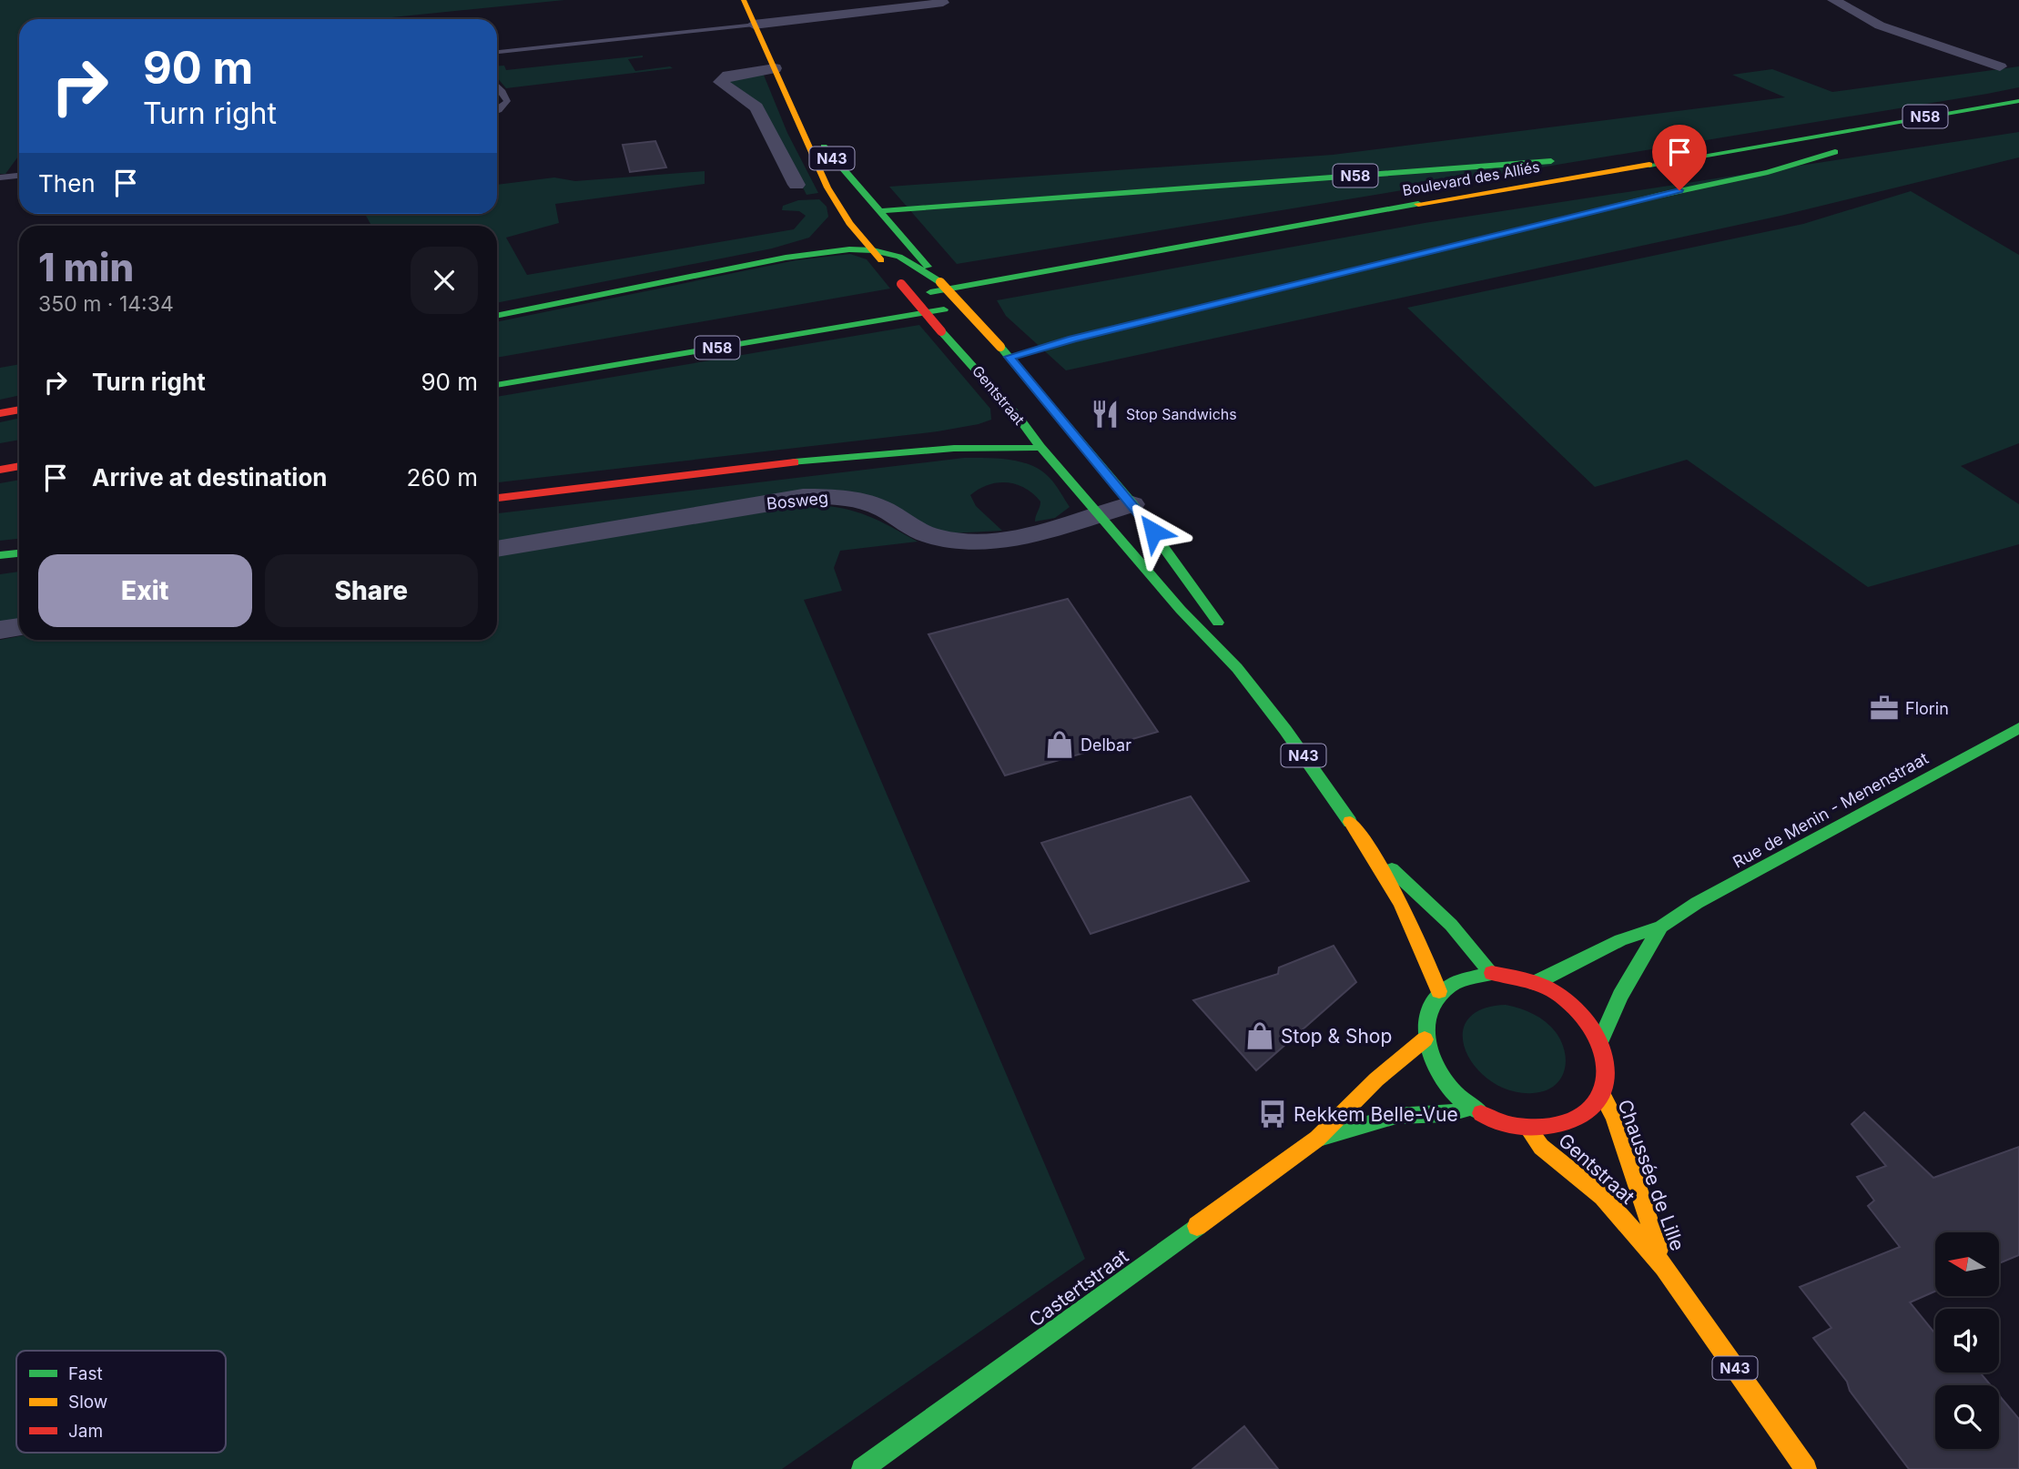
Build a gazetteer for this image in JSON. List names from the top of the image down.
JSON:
{
  "streets": {
    "main road": [
      "N58",
      "N43",
      "Boulevard des Alliés",
      "Gentstraat",
      "Rue de Menin - Menenstraat",
      "Chaussée de Lille",
      "Castertstraat"
    ],
    "street": ["Bosweg"]
  },
  "crossings": [
    ["N58", "N43"],
    ["N58", "Boulevard des Alliés"],
    ["N58", "Gentstraat"],
    ["N43", "Boulevard des Alliés"],
    ["N43", "Gentstraat"],
    ["N43", "Bosweg"],
    ["N43", "Rue de Menin - Menenstraat"],
    ["N43", "Chaussée de Lille"],
    ["N43", "Castertstraat"],
    ["Gentstraat", "Bosweg"],
    ["Gentstraat", "Rue de Menin - Menenstraat"],
    ["Gentstraat", "Chaussée de Lille"],
    ["Gentstraat", "Castertstraat"],
    ["Rue de Menin - Menenstraat", "Chaussée de Lille"],
    ["Rue de Menin - Menenstraat", "Castertstraat"],
    ["Chaussée de Lille", "Castertstraat"]
  ],
  "places": {
    "restaurant": ["Stop Sandwichs"],
    "office": ["Florin"],
    "shop": ["Delbar", "Stop & Shop"],
    "bus stop": ["Rekkem Belle-Vue"]
  },
  "legend": ["Fast", "Slow", "Jam"],
  "north": "left",
  "page": {
    "turn": ["90 m", "Turn right"],
    "then": "Then",
    "heading": ["1 min", "350 m · 14:34"],
    "list": [
      {
        "name": "Turn right",
        "value": "90 m"
      },
      {
        "name": "Arrive at destination",
        "value": "260 m"
      }
    ],
    "buttons": ["Exit", "Share"]
  }
}
